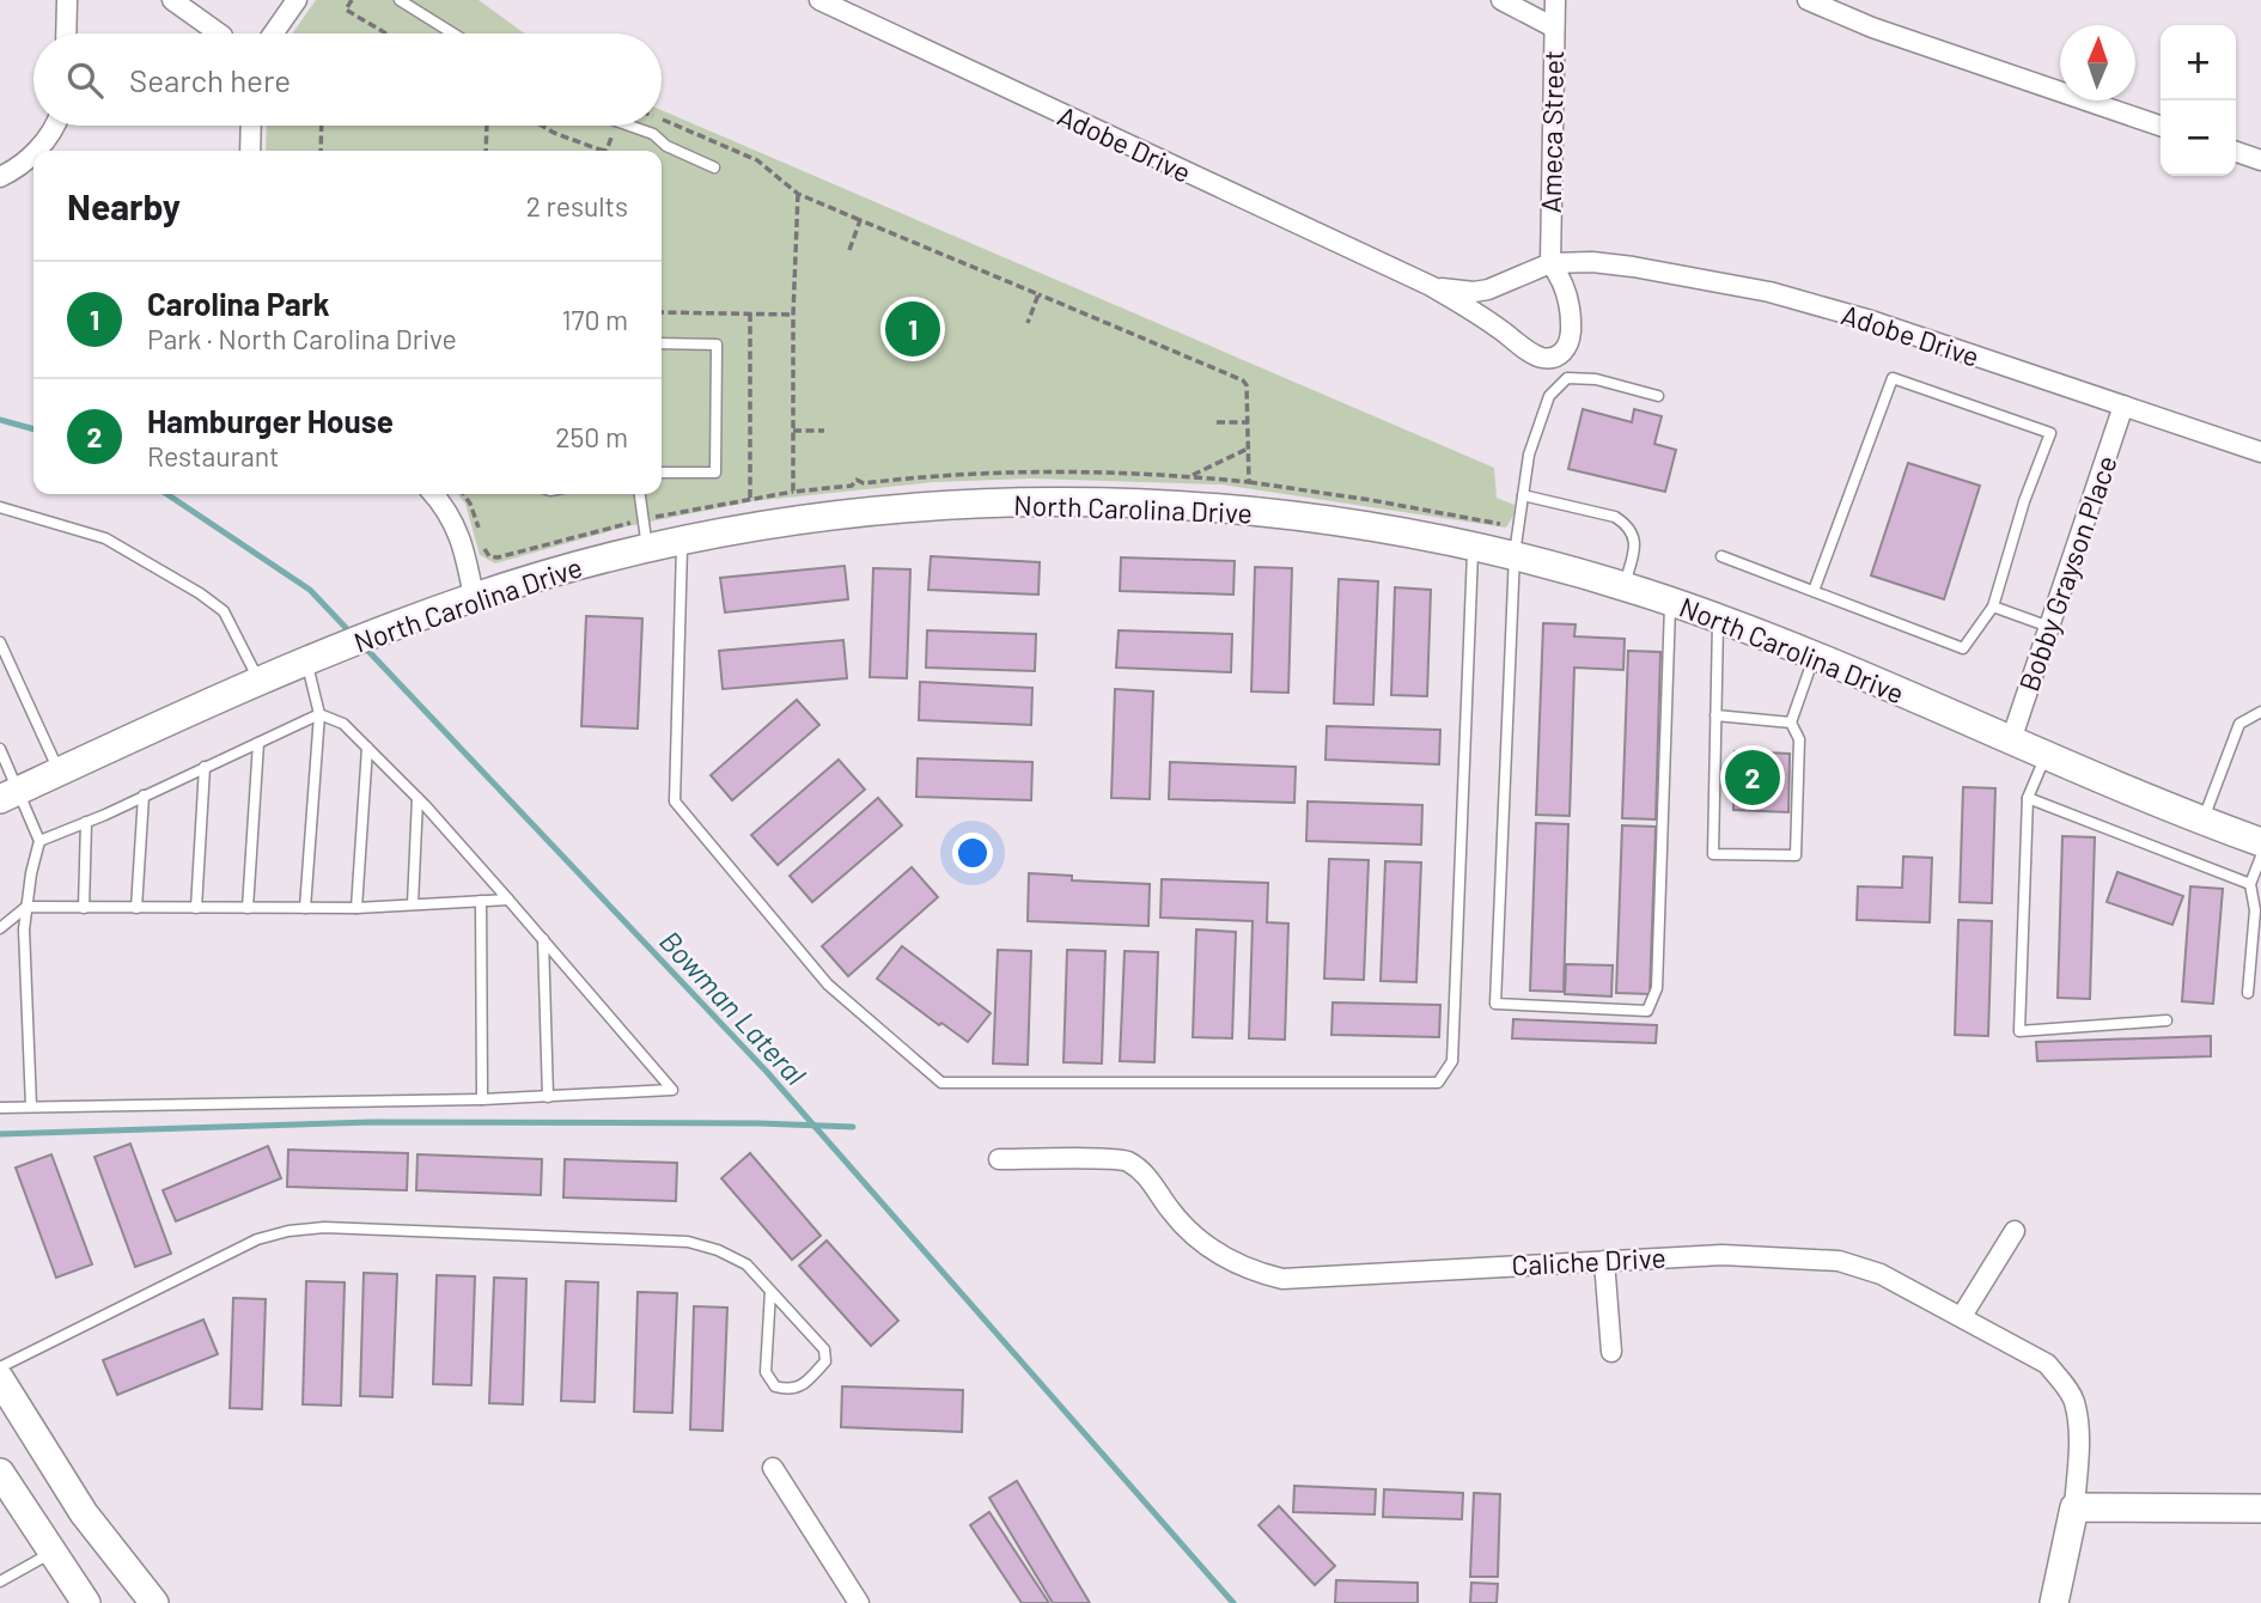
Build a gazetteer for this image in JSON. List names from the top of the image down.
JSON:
{
  "streets": {
    "main road": ["North Carolina Drive"],
    "street": [
      "Ameca Street",
      "Adobe Drive",
      "Bobby Grayson Place",
      "Caliche Drive"
    ]
  },
  "crossings": [
    ["Ameca Street", "Adobe Drive"],
    ["Adobe Drive", "Bobby Grayson Place"],
    ["North Carolina Drive", "Bobby Grayson Place"]
  ],
  "water": ["Bowman Lateral"],
  "north": "top",
  "page": {
    "map_buttons": ["+", "−"],
    "search": "Search here",
    "heading": ["Nearby", "2 results"],
    "list": [
      {
        "mark": "1",
        "name": "Carolina Park",
        "note": "Park · North Carolina Drive",
        "value": "170 m"
      },
      {
        "mark": "2",
        "name": "Hamburger House",
        "note": "Restaurant",
        "value": "250 m"
      }
    ],
    "pins": ["1", "2"]
  }
}
